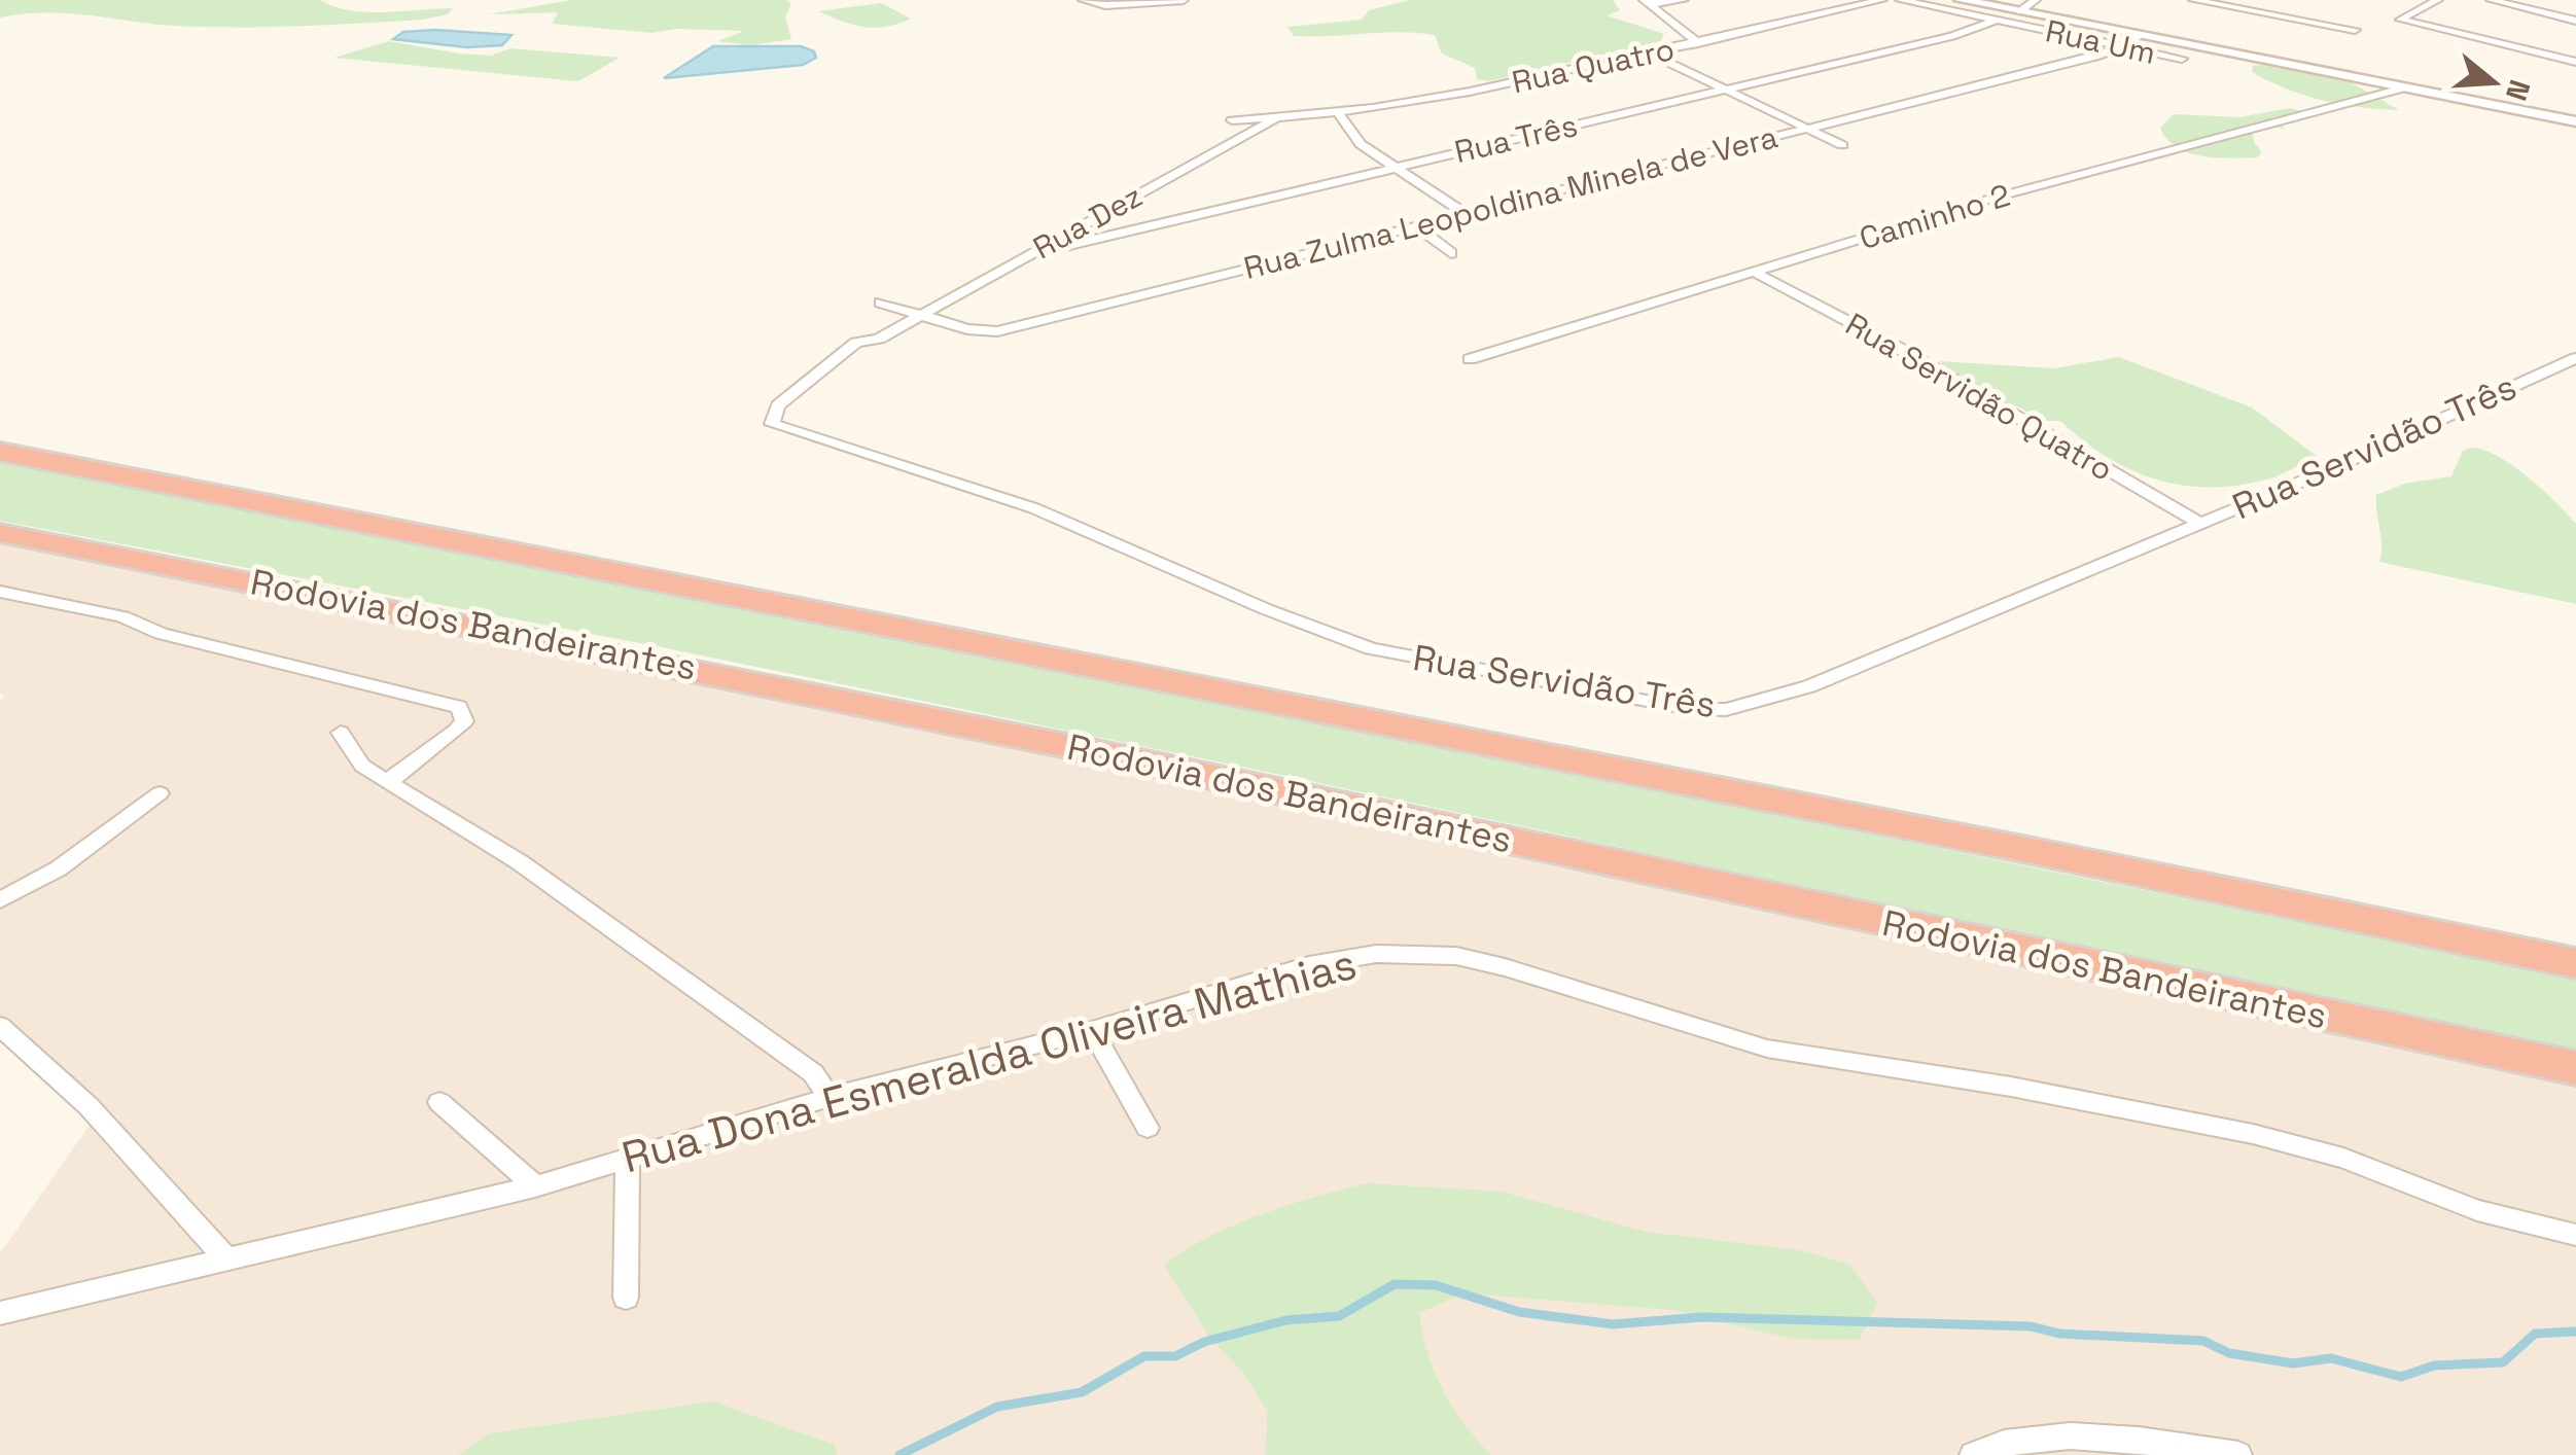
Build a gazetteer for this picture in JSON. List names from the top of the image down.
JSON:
{
  "streets": {
    "highway": ["Rodovia dos Bandeirantes"],
    "street": [
      "Rua Um",
      "Rua Quatro",
      "Rua Três",
      "Rua Zulma Leopoldina Minela de Vera",
      "Caminho 2",
      "Rua Dez",
      "Rua Servidão Quatro",
      "Rua Servidão Três",
      "Rua Dona Esmeralda Oliveira Mathias"
    ]
  },
  "crossings": [
    ["Rua Um", "Rua Três"],
    ["Rua Um", "Rua Zulma Leopoldina Minela de Vera"],
    ["Rua Quatro", "Rua Dez"],
    ["Rua Três", "Rua Dez"],
    ["Rua Zulma Leopoldina Minela de Vera", "Rua Dez"],
    ["Caminho 2", "Rua Servidão Quatro"],
    ["Rua Dez", "Rua Servidão Três"],
    ["Rua Servidão Quatro", "Rua Servidão Três"]
  ],
  "north": "right"
}
